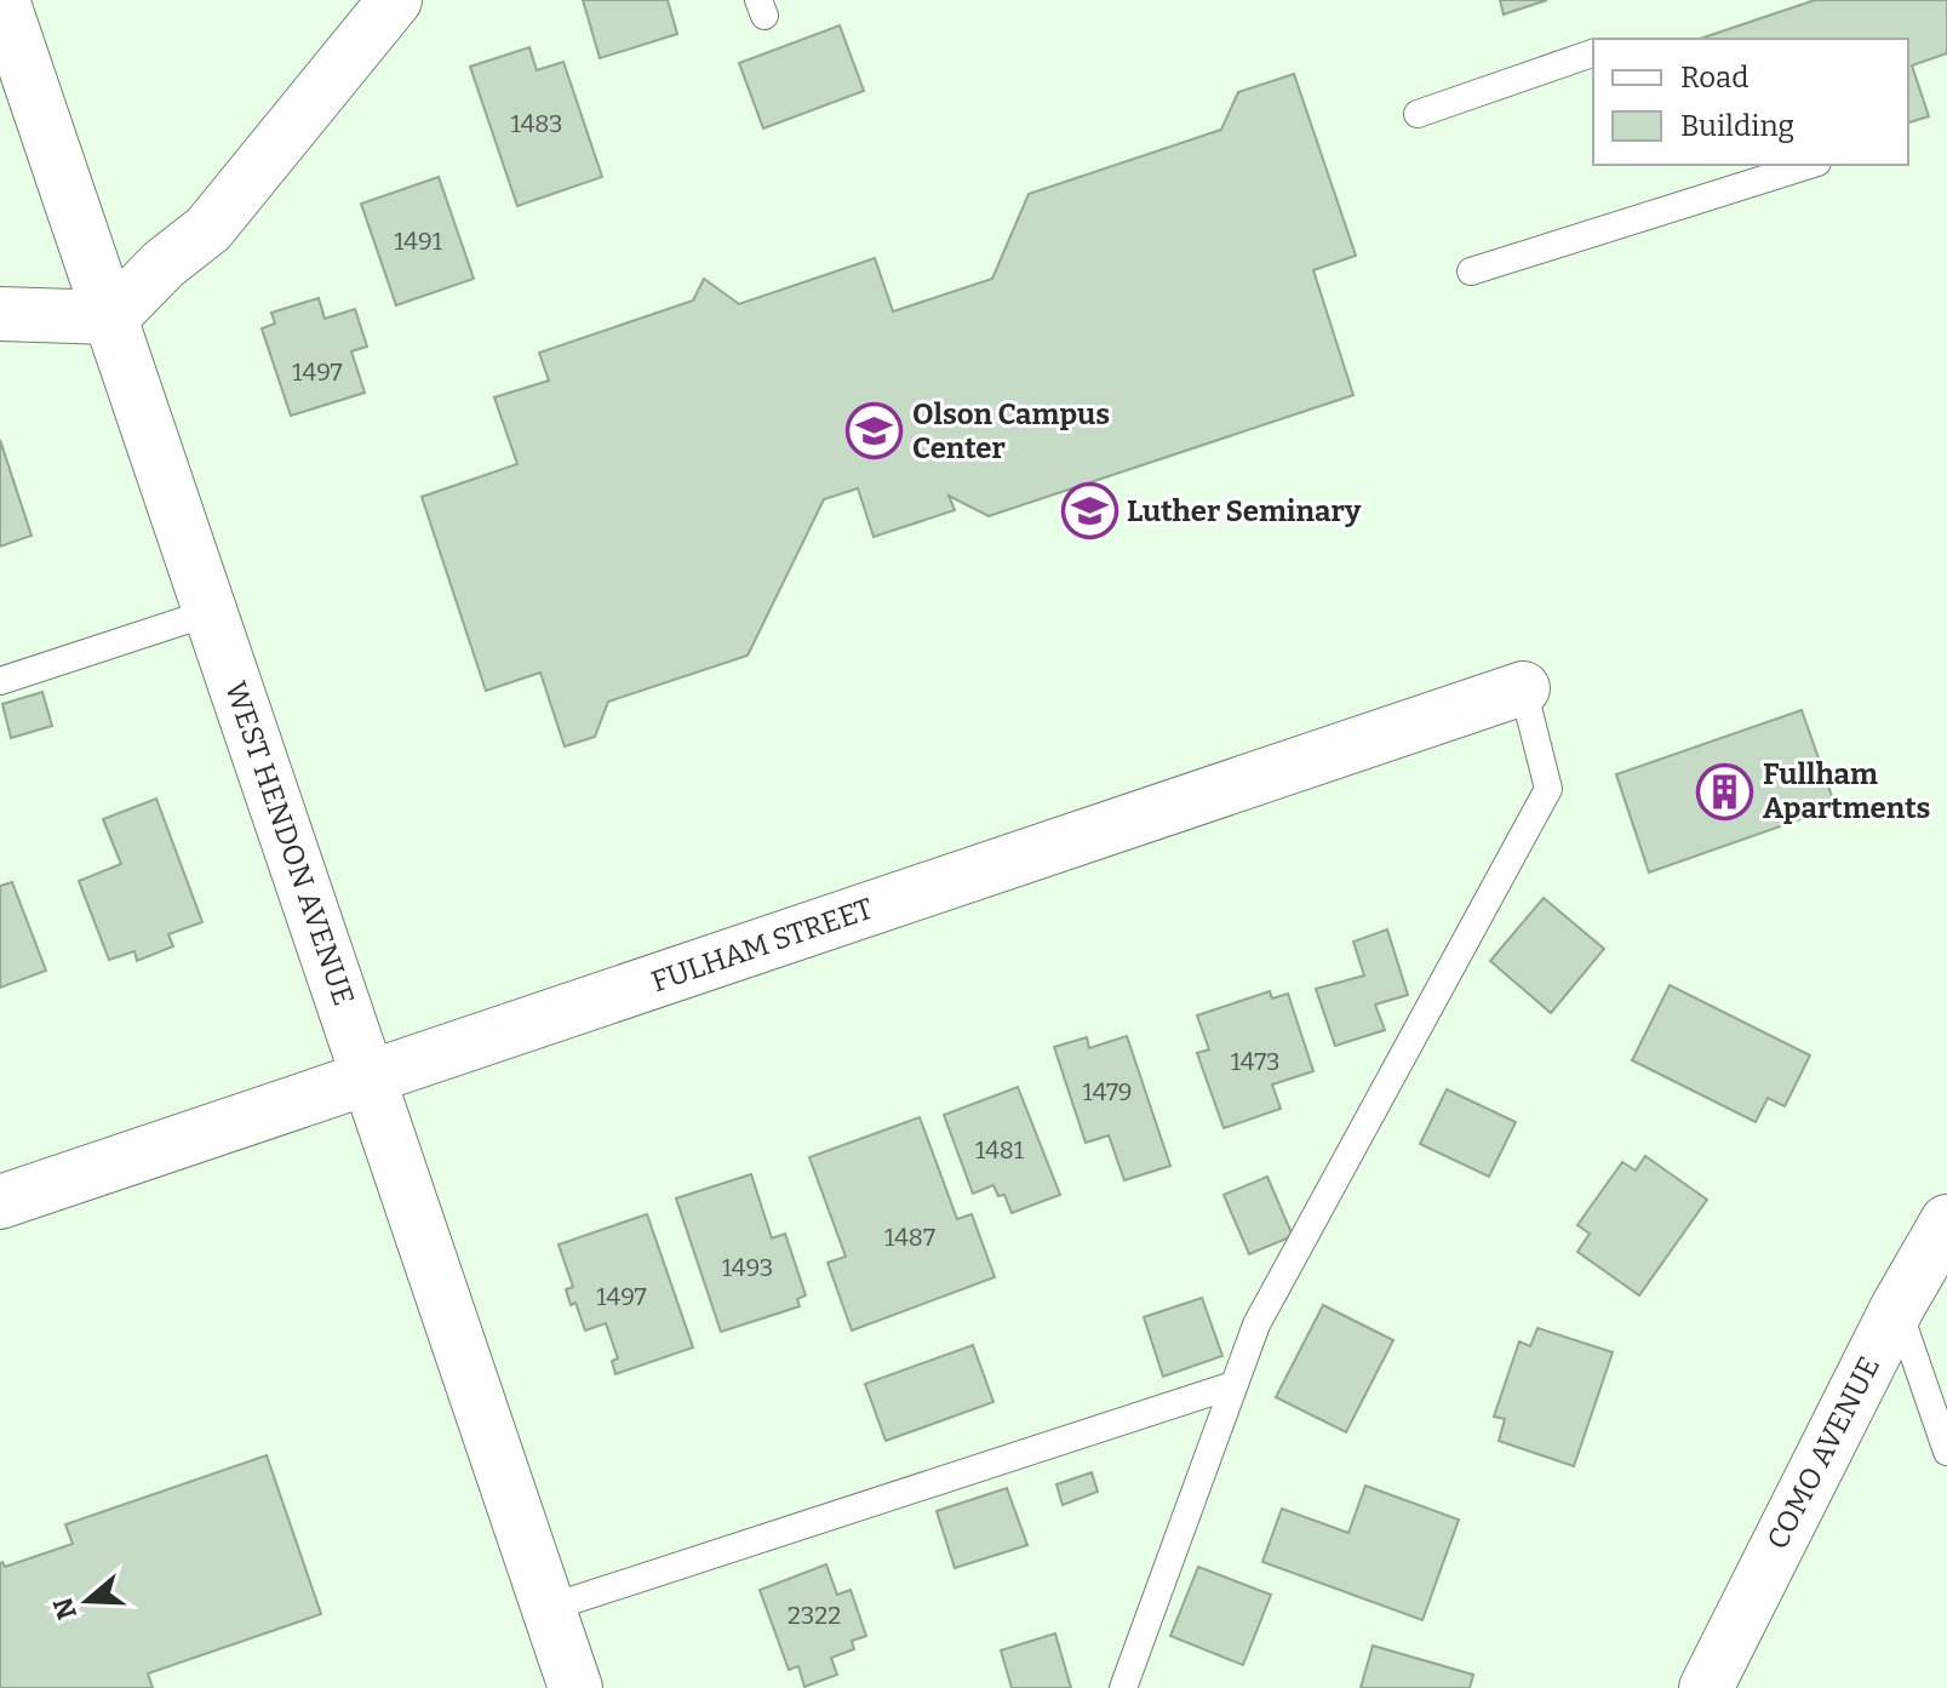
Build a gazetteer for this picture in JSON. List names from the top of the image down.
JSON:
{
  "streets": {
    "street": ["WEST HENDON AVENUE", "FULHAM STREET", "COMO AVENUE"]
  },
  "crossings": [
    ["WEST HENDON AVENUE", "FULHAM STREET"]
  ],
  "places": {
    "school or university": ["Olson Campus Center", "Luther Seminary"],
    "building": ["Fullham Apartments"]
  },
  "house_numbers": [
    "1483",
    "1491",
    "1497",
    "1473",
    "1479",
    "1481",
    "1487",
    "1493",
    "1497",
    "2322"
  ],
  "legend": ["Road", "Building"],
  "north": "left"
}
